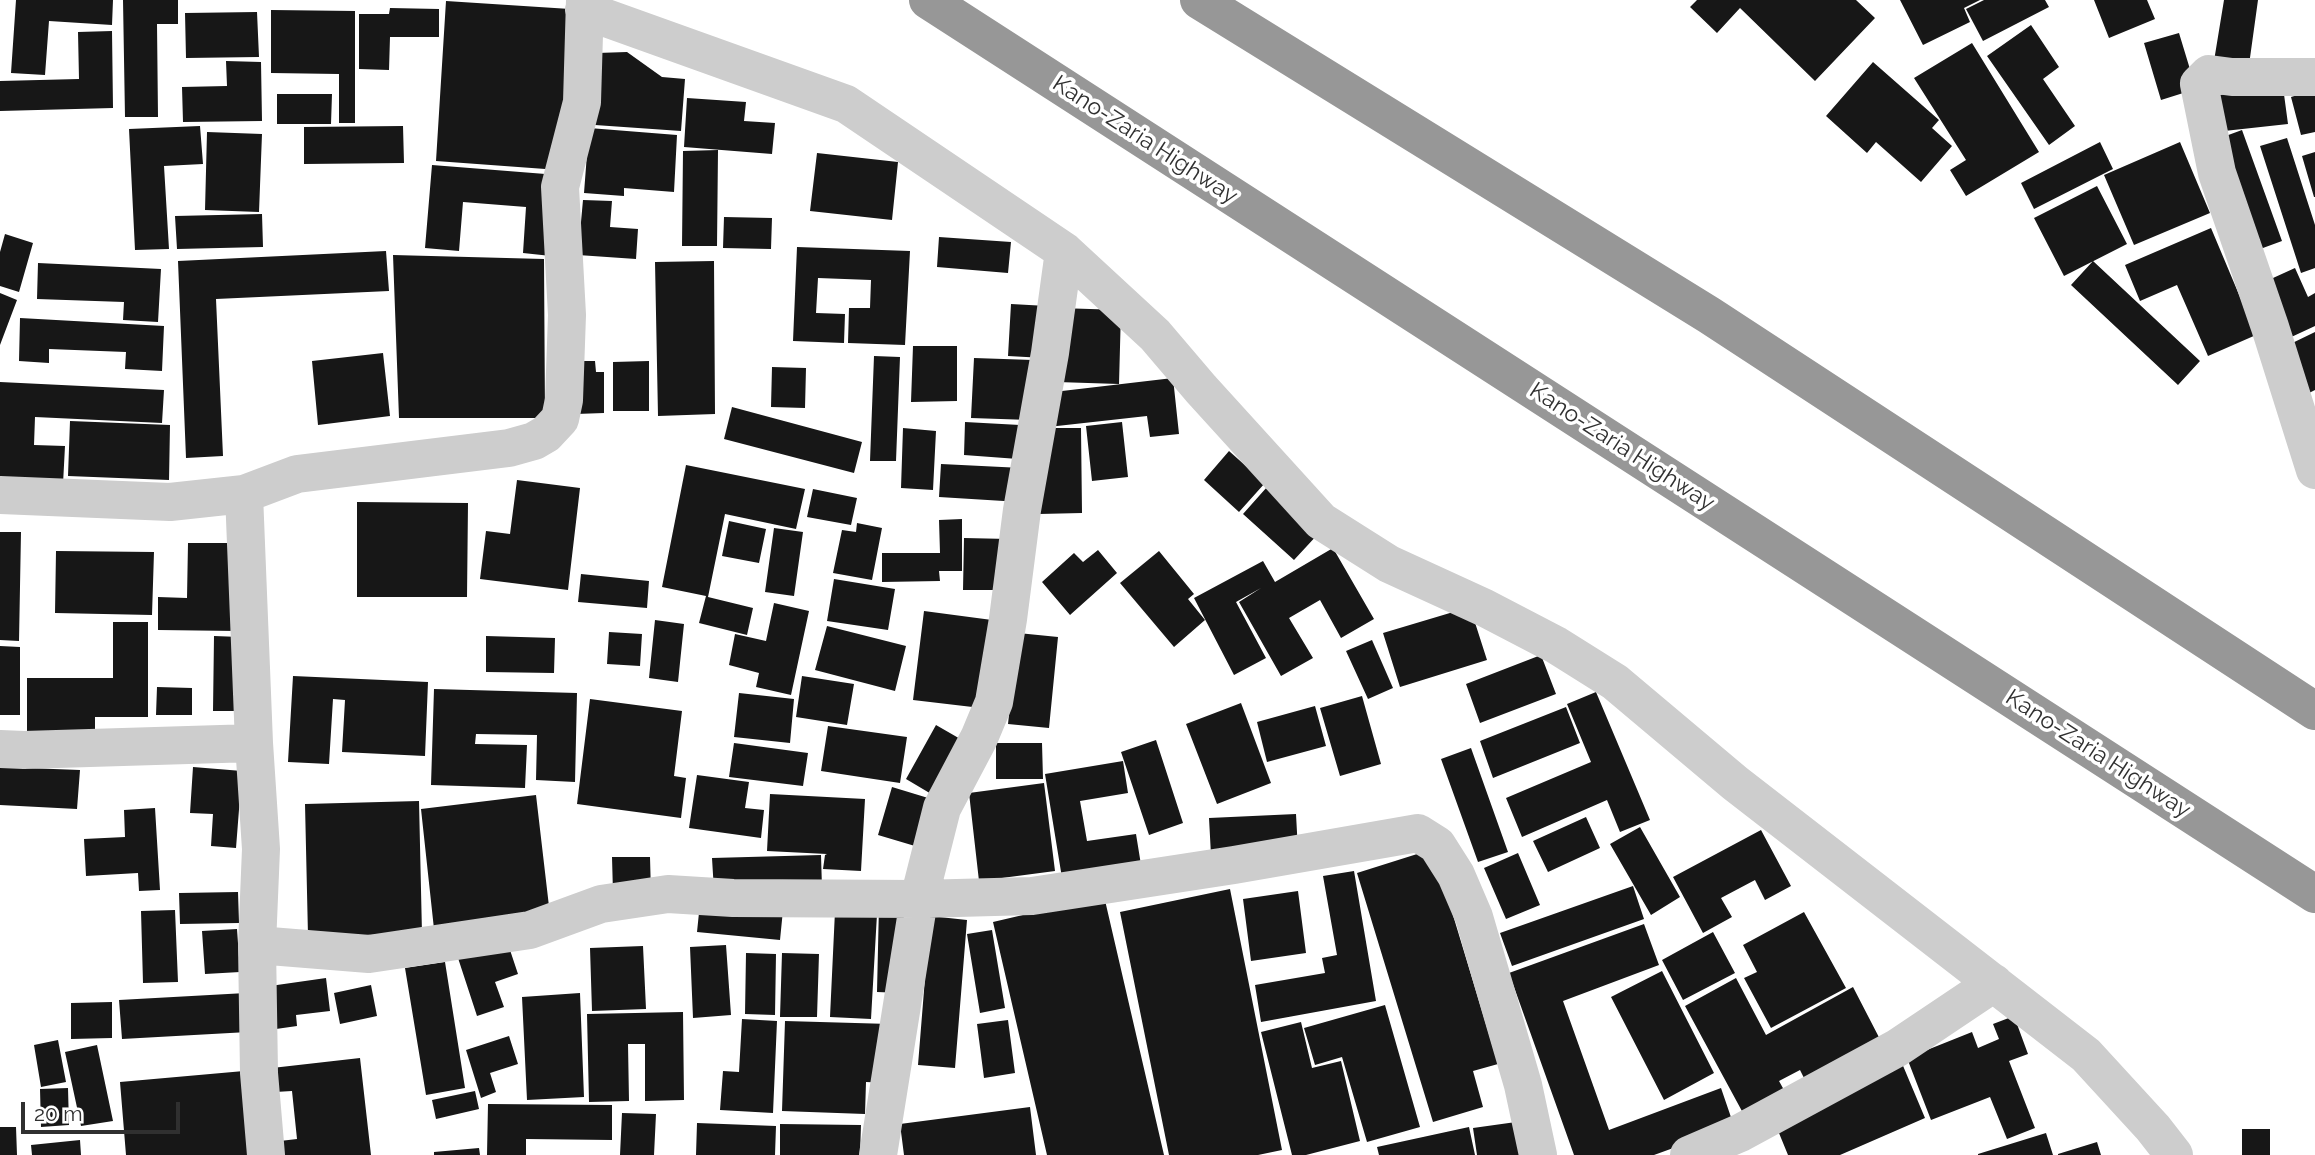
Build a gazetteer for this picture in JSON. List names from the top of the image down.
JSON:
{
  "streets": {
    "highway": ["Kano-Zaria Highway"]
  },
  "scale_bar": "20 m"
}
